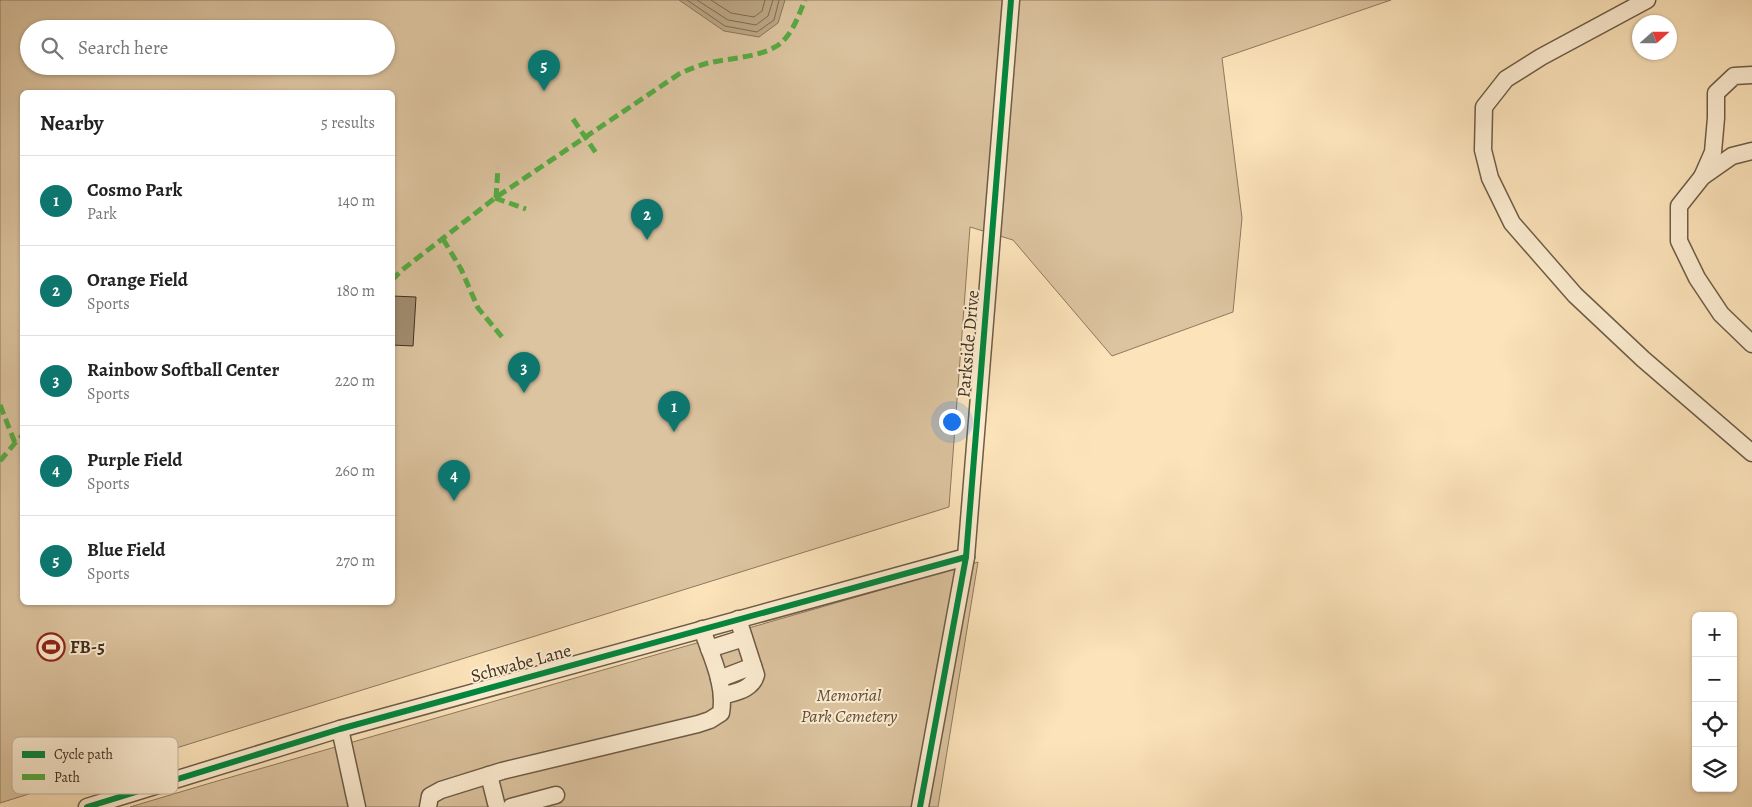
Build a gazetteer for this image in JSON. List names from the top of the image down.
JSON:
{
  "streets": {
    "street": ["Parkside Drive", "Schwabe Lane"]
  },
  "crossings": [
    ["Parkside Drive", "Schwabe Lane"]
  ],
  "parks": ["Memorial Park Cemetery"],
  "places": {
    "sports": ["FB-5"]
  },
  "legend": ["Cycle path", "Path"],
  "north": "right",
  "page": {
    "search": "Search here",
    "pins": [
      "5",
      "2",
      "3",
      "1",
      "4"
    ],
    "heading": ["Nearby", "5 results"],
    "list": [
      {
        "mark": "1",
        "name": "Cosmo Park",
        "note": "Park",
        "value": "140 m"
      },
      {
        "mark": "2",
        "name": "Orange Field",
        "note": "Sports",
        "value": "180 m"
      },
      {
        "mark": "3",
        "name": "Rainbow Softball Center",
        "note": "Sports",
        "value": "220 m"
      },
      {
        "mark": "4",
        "name": "Purple Field",
        "note": "Sports",
        "value": "260 m"
      },
      {
        "mark": "5",
        "name": "Blue Field",
        "note": "Sports",
        "value": "270 m"
      }
    ],
    "map_buttons": ["+", "−"]
  }
}
